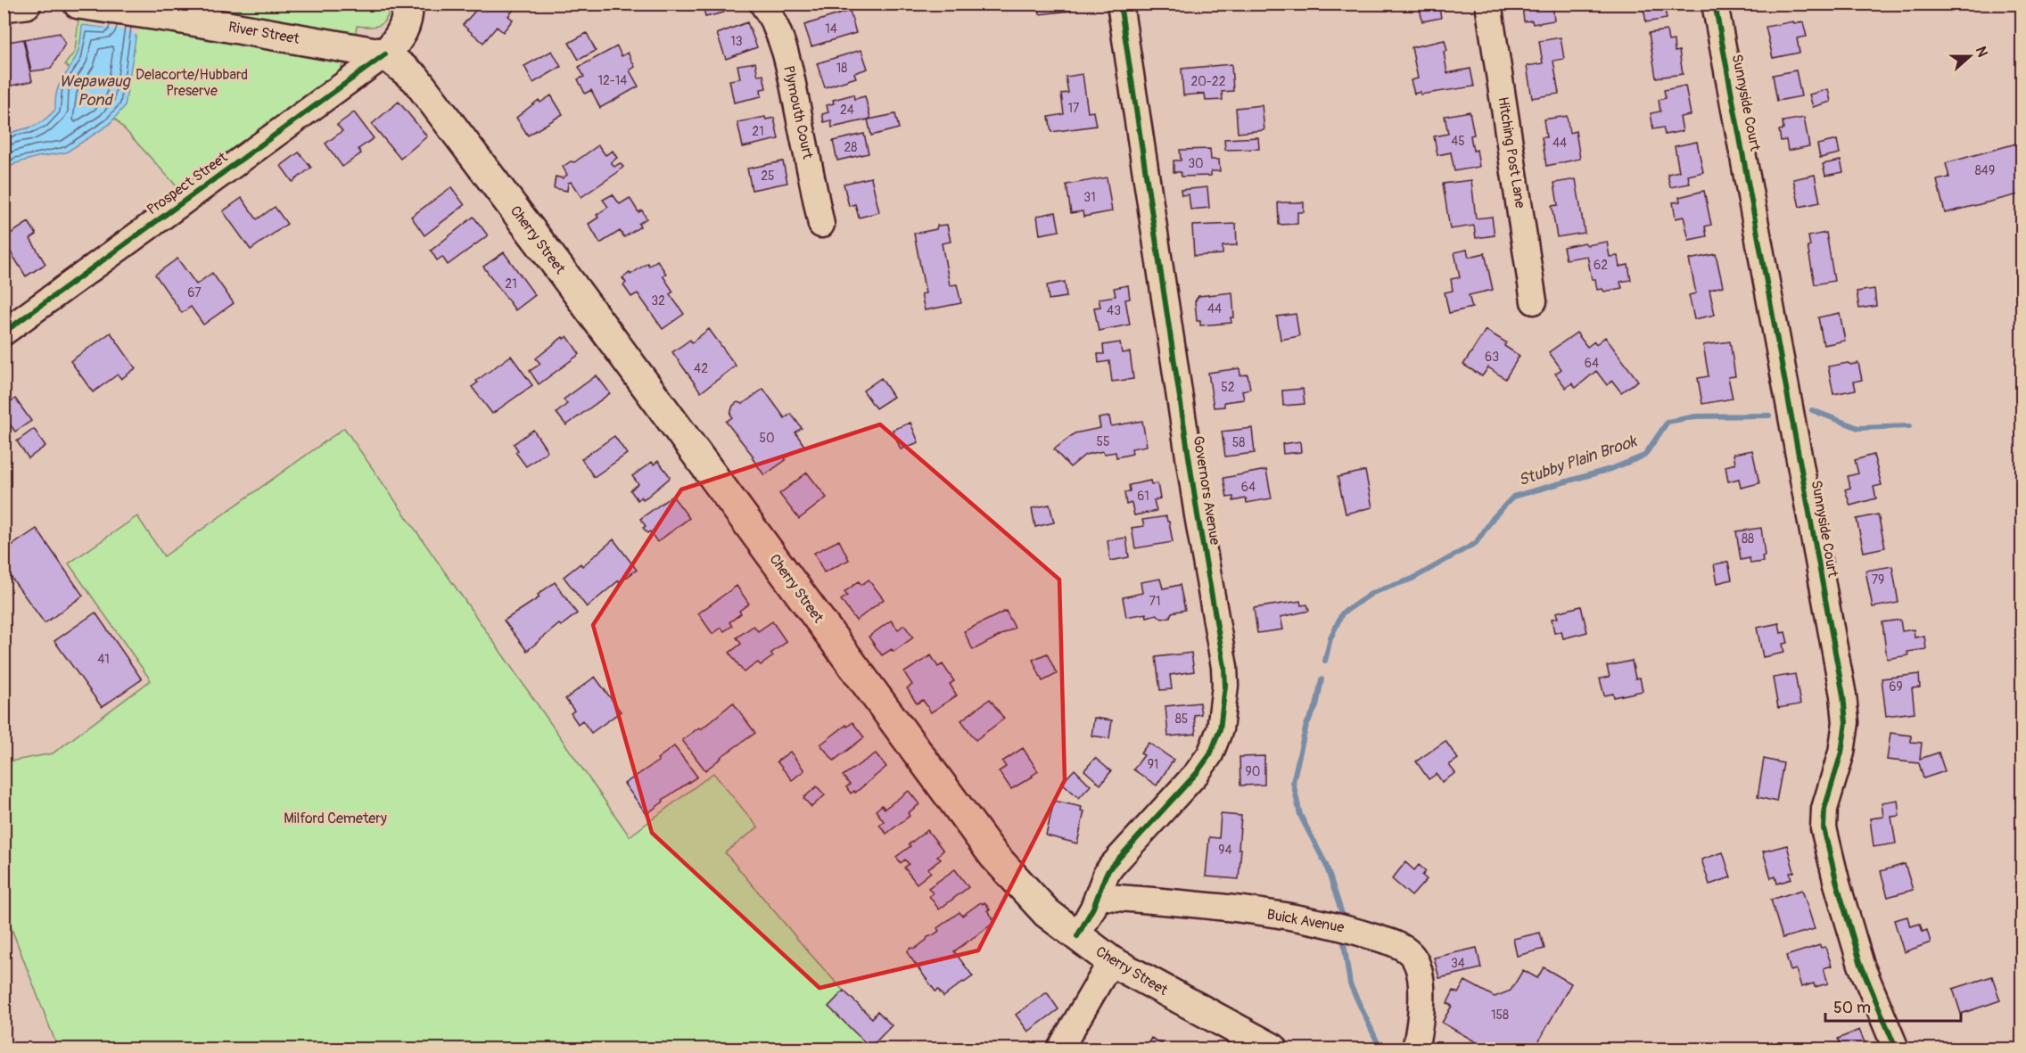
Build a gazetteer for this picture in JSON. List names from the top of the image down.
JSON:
{
  "streets": {
    "main road": ["River Street", "Cherry Street"],
    "street": [
      "Sunnyside Court",
      "Plymouth Court",
      "Hitching Post Lane",
      "Prospect Street",
      "Governors Avenue",
      "Buick Avenue"
    ]
  },
  "crossings": [
    ["River Street", "Prospect Street"],
    ["River Street", "Cherry Street"],
    ["Prospect Street", "Cherry Street"],
    ["Cherry Street", "Governors Avenue"],
    ["Governors Avenue", "Buick Avenue"]
  ],
  "water": ["Wepawaug Pond", "Stubby Plain Brook"],
  "parks": ["Delacorte/Hubbard Preserve", "Milford Cemetery"],
  "house_numbers": [
    "14",
    "13",
    "18",
    "12-14",
    "20-22",
    "17",
    "24",
    "21",
    "45",
    "44",
    "28",
    "30",
    "849",
    "25",
    "31",
    "62",
    "21",
    "67",
    "32",
    "44",
    "43",
    "63",
    "64",
    "42",
    "52",
    "50",
    "55",
    "58",
    "64",
    "61",
    "88",
    "79",
    "71",
    "41",
    "69",
    "85",
    "91",
    "90",
    "94",
    "34",
    "158"
  ],
  "scale_bar": "50 m",
  "north": "right"
}
